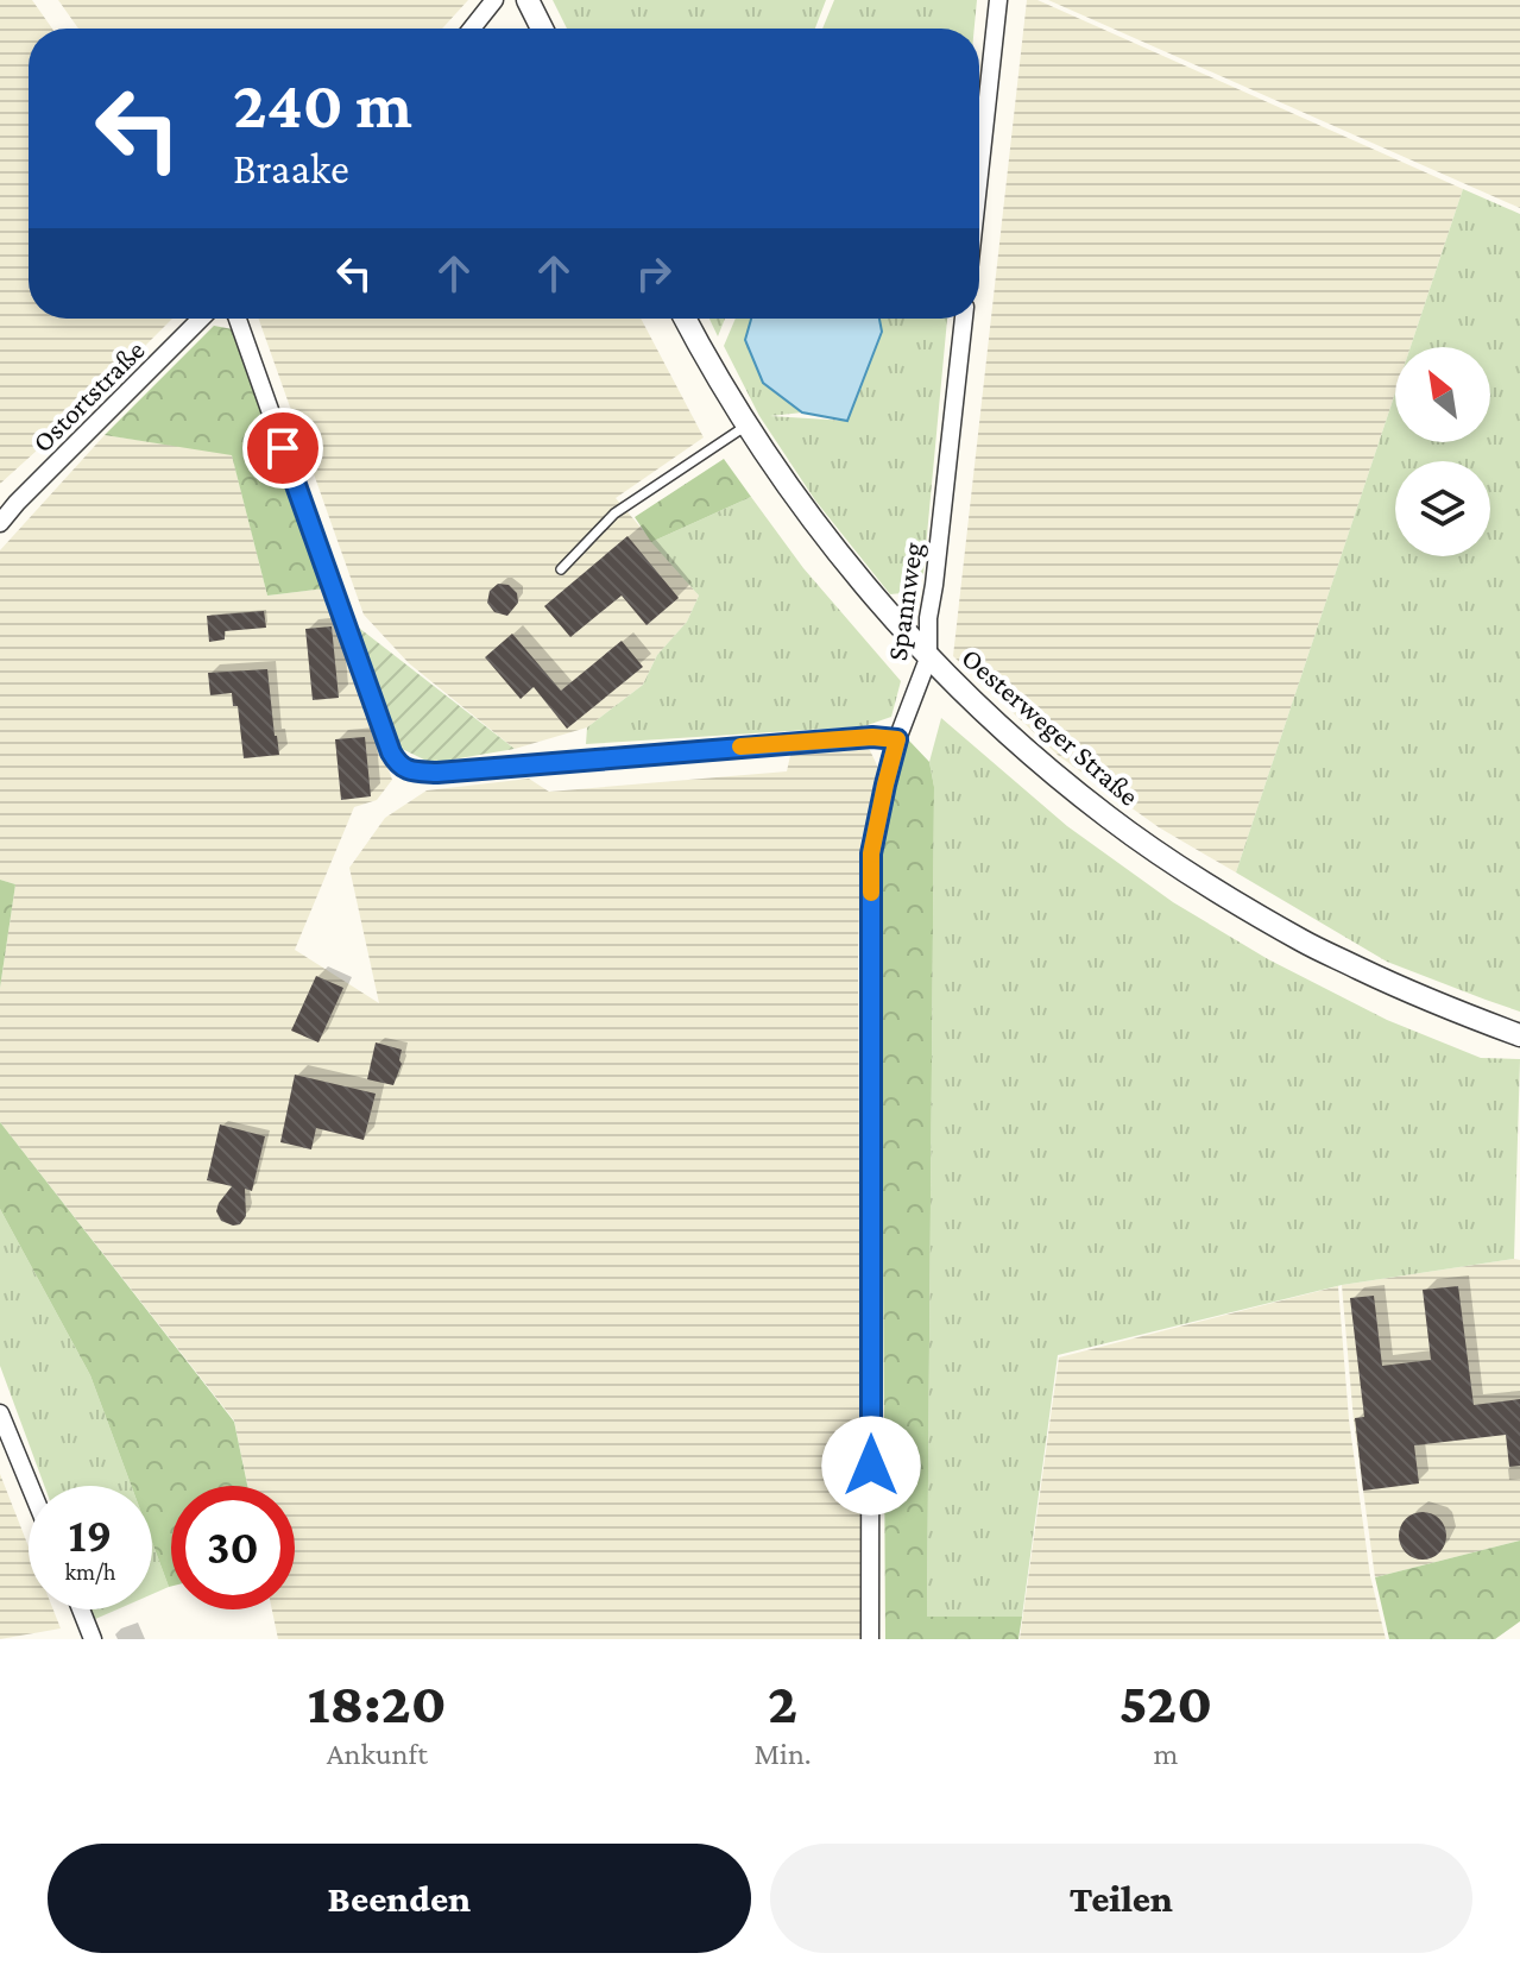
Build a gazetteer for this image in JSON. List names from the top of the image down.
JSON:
{
  "streets": {
    "street": ["Ostortstraße", "Spannweg", "Oesterweger Straße"]
  },
  "crossings": [
    ["Spannweg", "Oesterweger Straße"]
  ],
  "north": "top left",
  "page": {
    "turn": ["240 m", "Braake"],
    "speed": "19 km/h",
    "limit": "30",
    "eta": [
      "18:20",
      "Ankunft",
      "2",
      "Min.",
      "520",
      "m"
    ],
    "buttons": ["Beenden", "Teilen"]
  }
}
